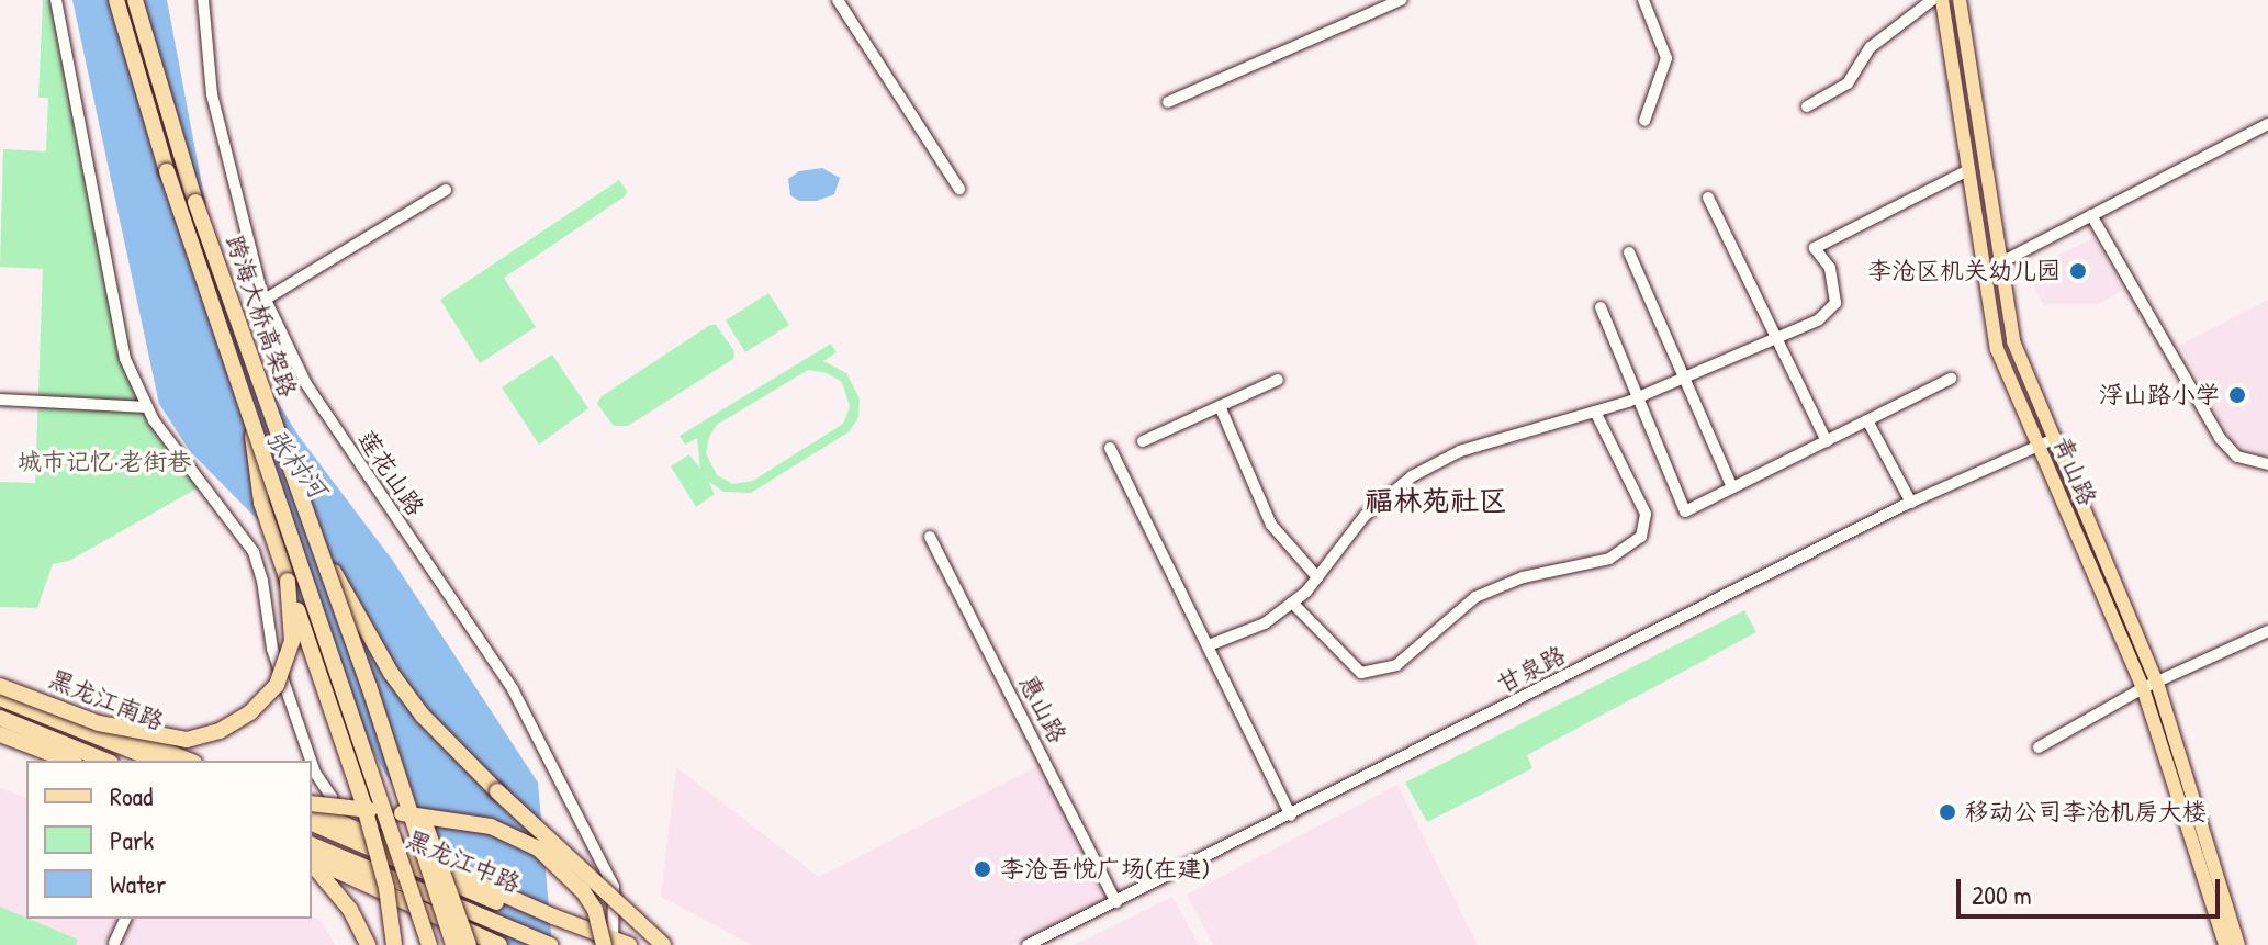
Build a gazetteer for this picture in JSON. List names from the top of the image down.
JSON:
{
  "streets": {
    "highway": ["跨海大桥高架路", "黑龙江南路", "黑龙江中路"],
    "main road": ["青山路"],
    "street": ["莲花山路", "甘泉路", "惠山路"]
  },
  "crossings": [
    ["青山路", "甘泉路"],
    ["莲花山路", "黑龙江中路"],
    ["甘泉路", "惠山路"]
  ],
  "districts": ["福林苑社区"],
  "water": ["张村河"],
  "parks": ["城市记忆·老街巷"],
  "places": [
    "李沧区机关幼儿园",
    "浮山路小学",
    "移动公司李沧机房大楼",
    "李沧吾悦广场(在建)"
  ],
  "legend": ["Road", "Park", "Water"],
  "scale_bar": "200 m"
}
